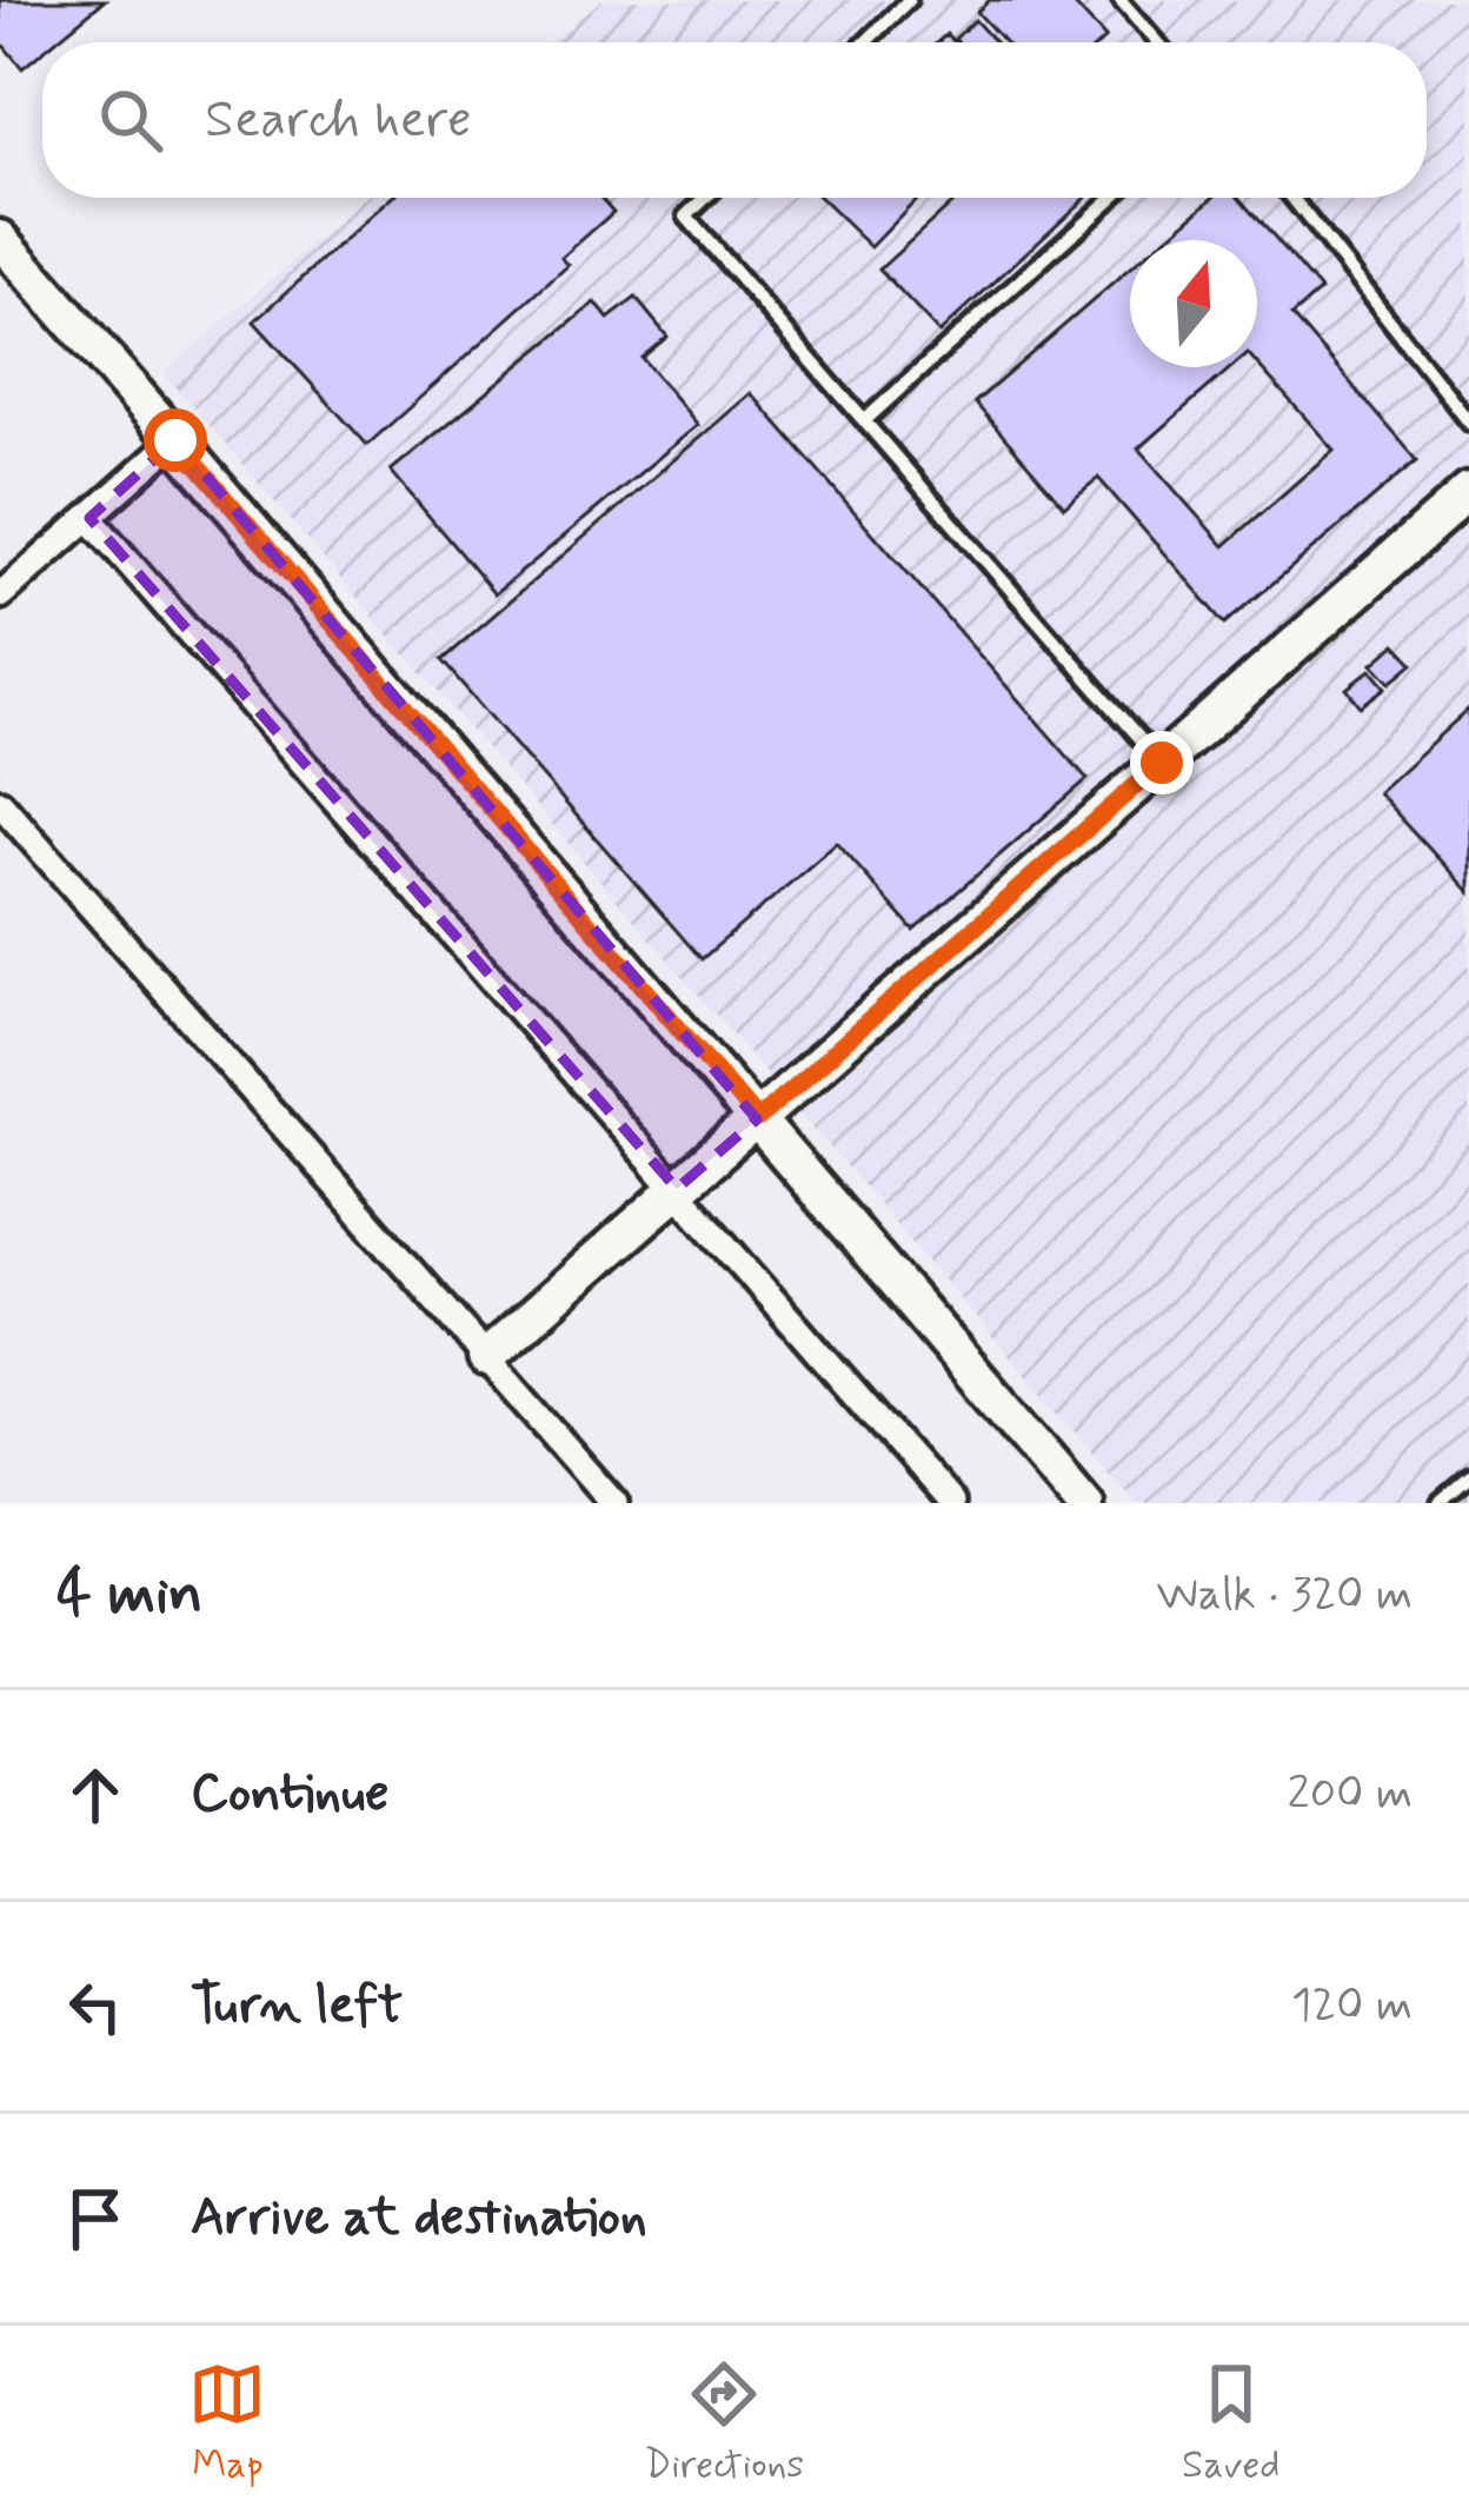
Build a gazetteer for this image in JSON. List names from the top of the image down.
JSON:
{
  "north": "top",
  "page": {
    "search": "Search here",
    "heading": ["4 min", "Walk · 320 m"],
    "list": [
      ["Continue", "200 m"],
      ["Turn left", "120 m"],
      "Arrive at destination"
    ],
    "nav": ["Map", "Directions", "Saved"]
  }
}
